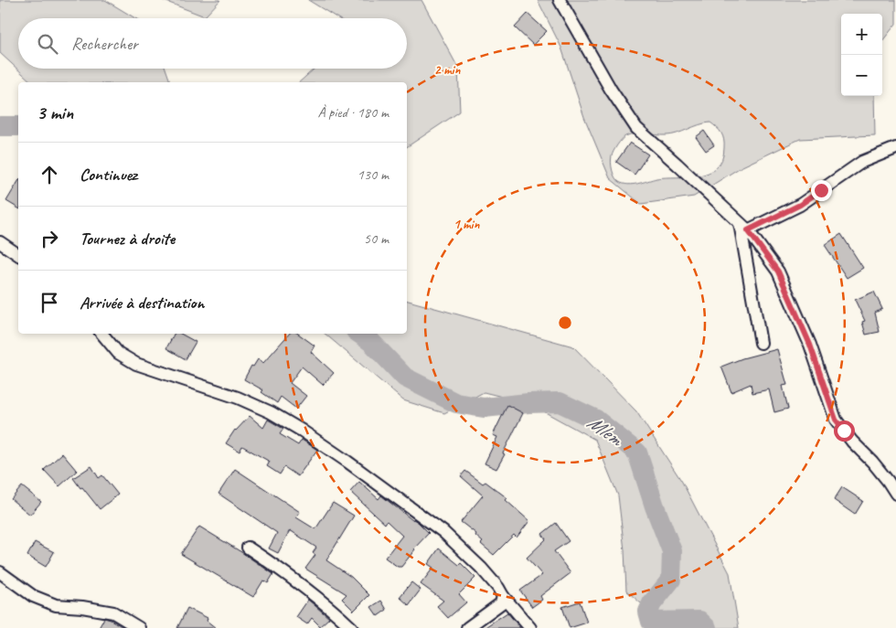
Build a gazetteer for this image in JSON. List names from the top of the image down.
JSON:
{
  "water": ["Mlem"],
  "page": {
    "map_buttons": ["+", "−"],
    "search": "Rechercher",
    "heading": ["3 min", "À pied · 180 m"],
    "list": [
      ["Continuez", "130 m"],
      ["Tournez à droite", "50 m"],
      "Arrivée à destination"
    ]
  },
  "rings": ["2 min", "1 min"]
}
